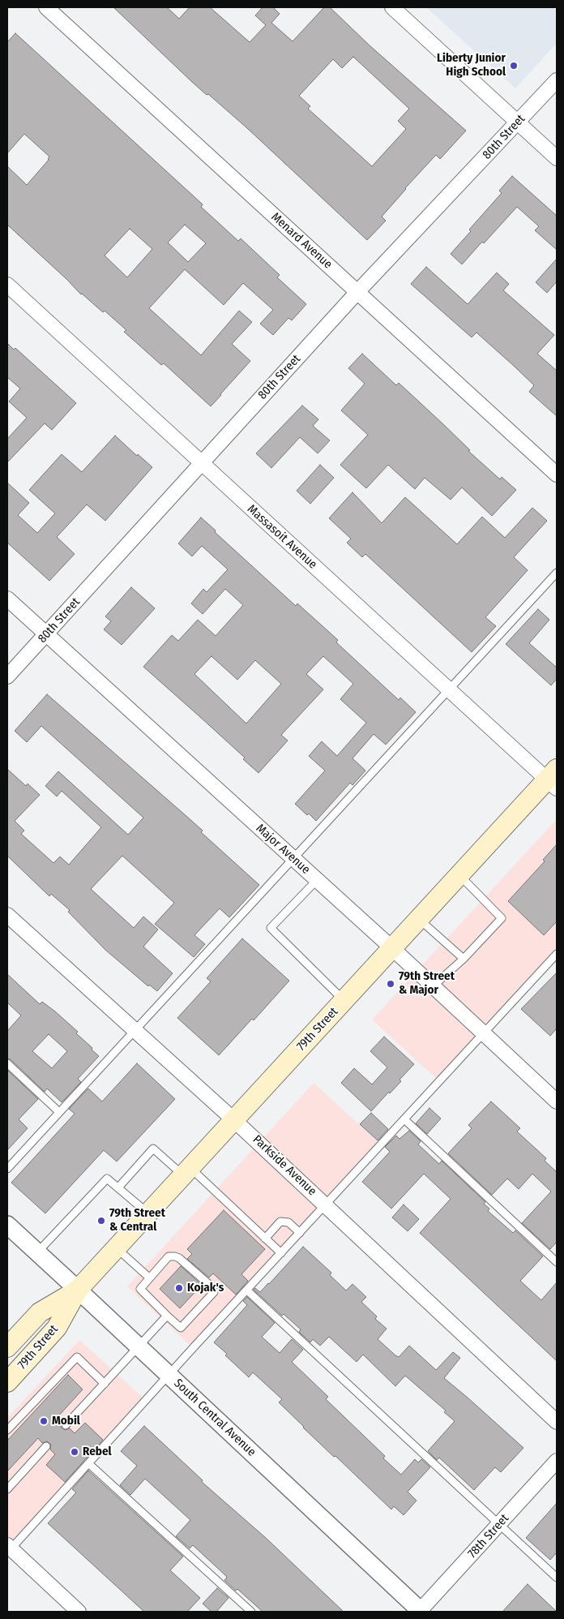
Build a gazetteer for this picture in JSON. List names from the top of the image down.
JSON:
{
  "streets": {
    "main road": ["79th Street"],
    "street": [
      "80th Street",
      "Menard Avenue",
      "Massasoit Avenue",
      "Major Avenue",
      "Parkside Avenue",
      "South Central Avenue",
      "78th Street"
    ]
  },
  "crossings": [
    ["80th Street", "Menard Avenue"],
    ["80th Street", "Massasoit Avenue"],
    ["80th Street", "Major Avenue"],
    ["Massasoit Avenue", "79th Street"],
    ["Major Avenue", "79th Street"],
    ["79th Street", "Parkside Avenue"],
    ["79th Street", "South Central Avenue"],
    ["South Central Avenue", "78th Street"]
  ],
  "places": [
    "Liberty Junior High School",
    "79th Street & Major",
    "79th Street & Central",
    "Kojak's",
    "Mobil",
    "Rebel"
  ]
}
